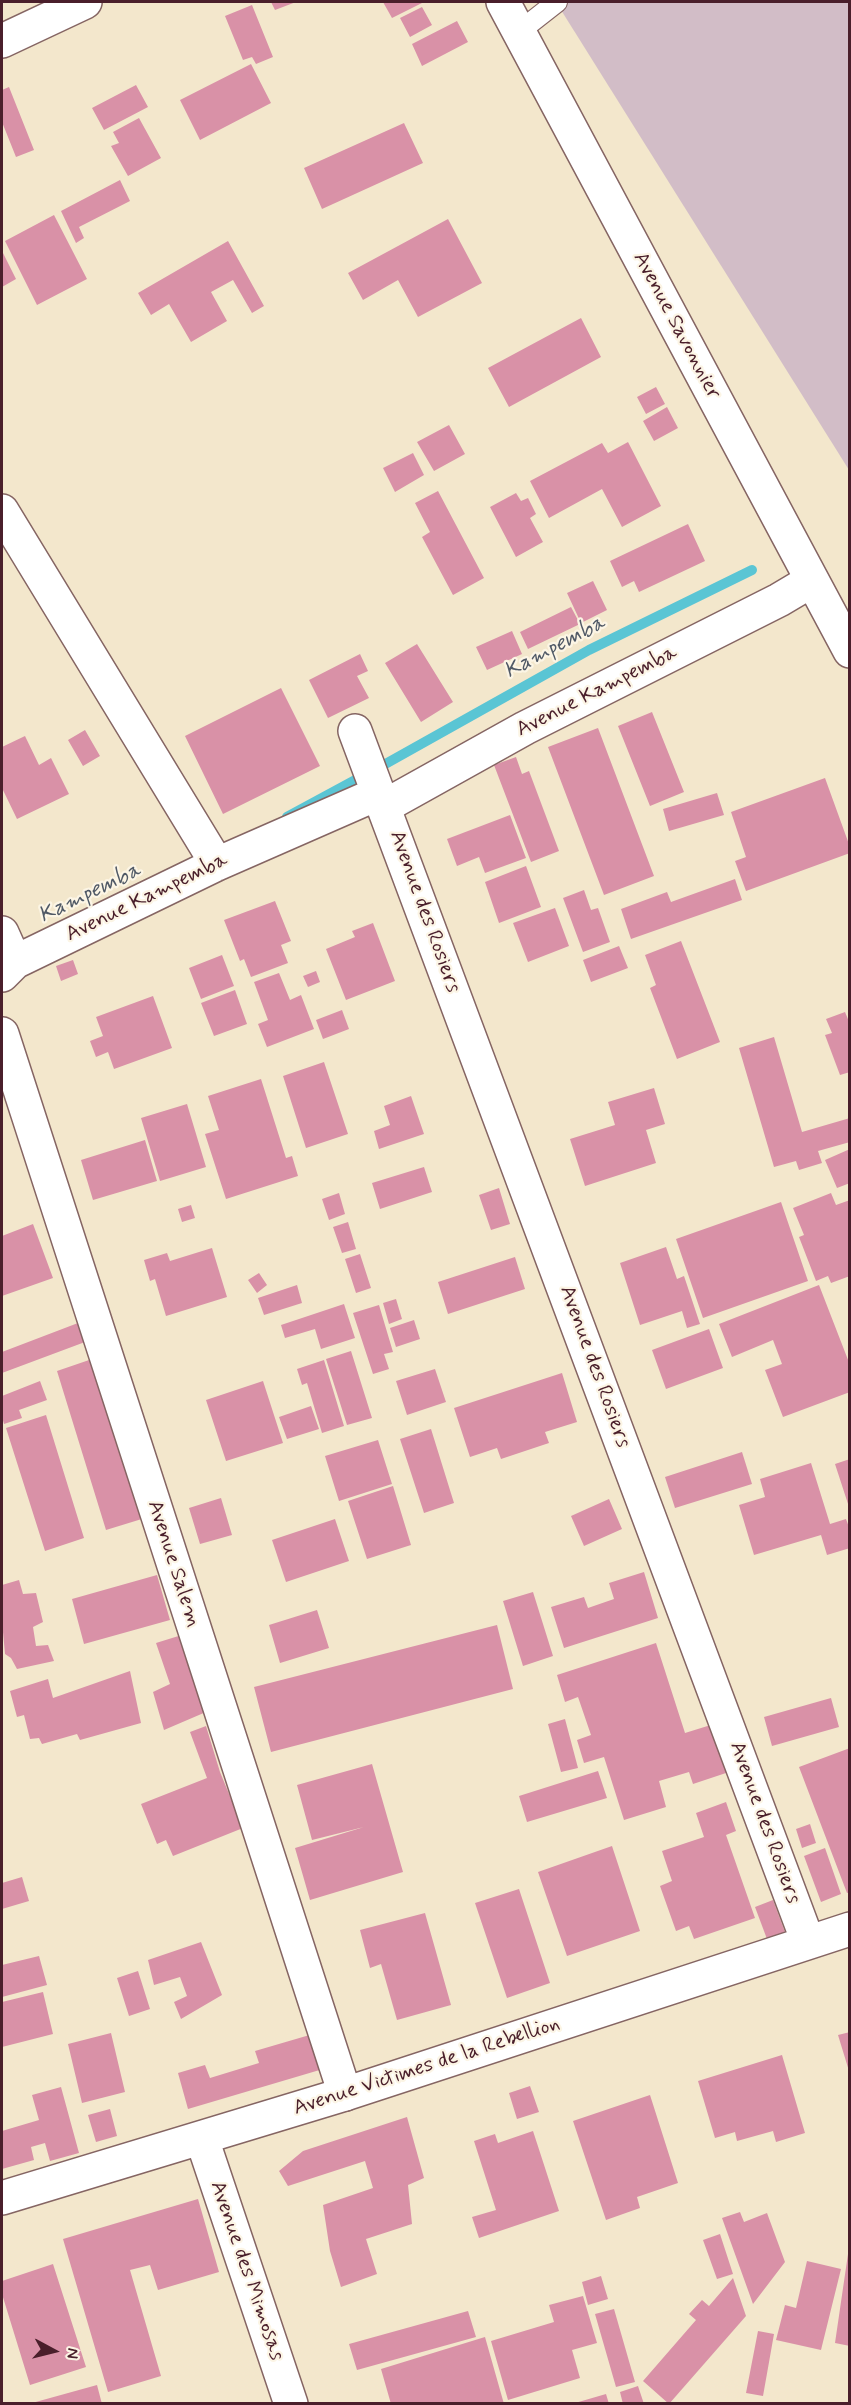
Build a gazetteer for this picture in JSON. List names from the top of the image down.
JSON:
{
  "streets": {
    "street": [
      "Avenue Savonnier",
      "Avenue Kampemba",
      "Avenue des Rosiers",
      "Avenue Salem",
      "Avenue Victimes de la Rebellion",
      "Avenue des Mimosas"
    ]
  },
  "crossings": [
    ["Avenue Savonnier", "Avenue Kampemba"],
    ["Avenue Kampemba", "Avenue des Rosiers"],
    ["Avenue des Rosiers", "Avenue Victimes de la Rebellion"],
    ["Avenue Salem", "Avenue Victimes de la Rebellion"],
    ["Avenue Victimes de la Rebellion", "Avenue des Mimosas"]
  ],
  "water": ["Kampemba"],
  "north": "right"
}
